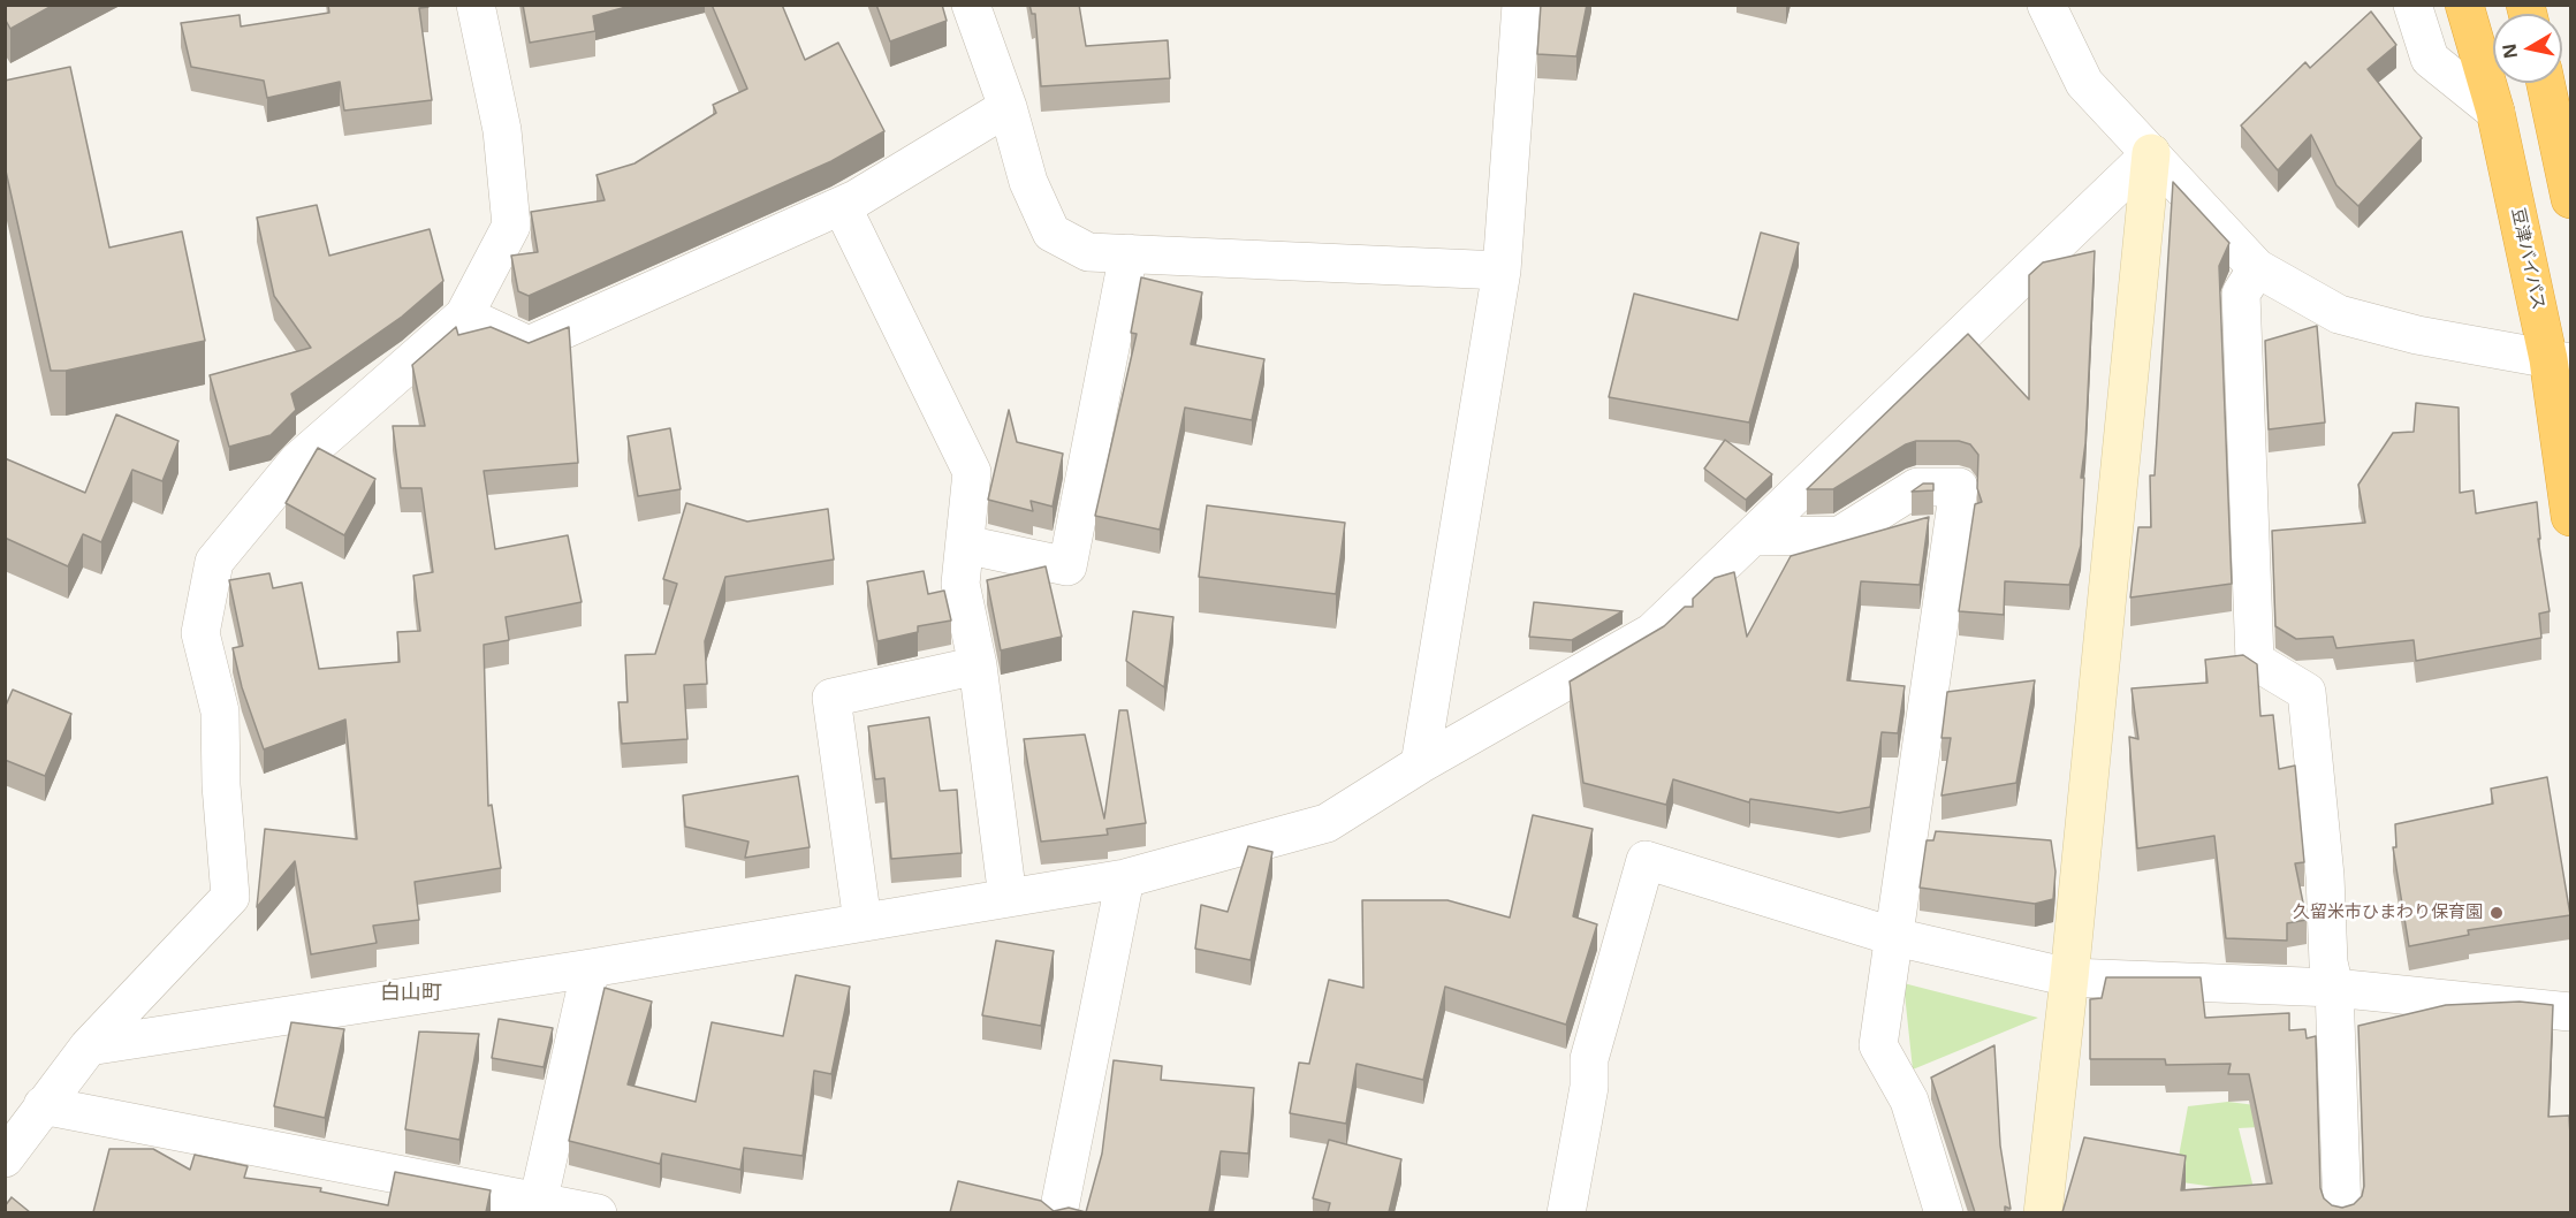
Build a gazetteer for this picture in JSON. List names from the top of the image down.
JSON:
{
  "streets": {
    "highway": ["豆津バイパス"]
  },
  "districts": ["白山町"],
  "places": ["久留米市ひまわり保育園"],
  "north": "left"
}
